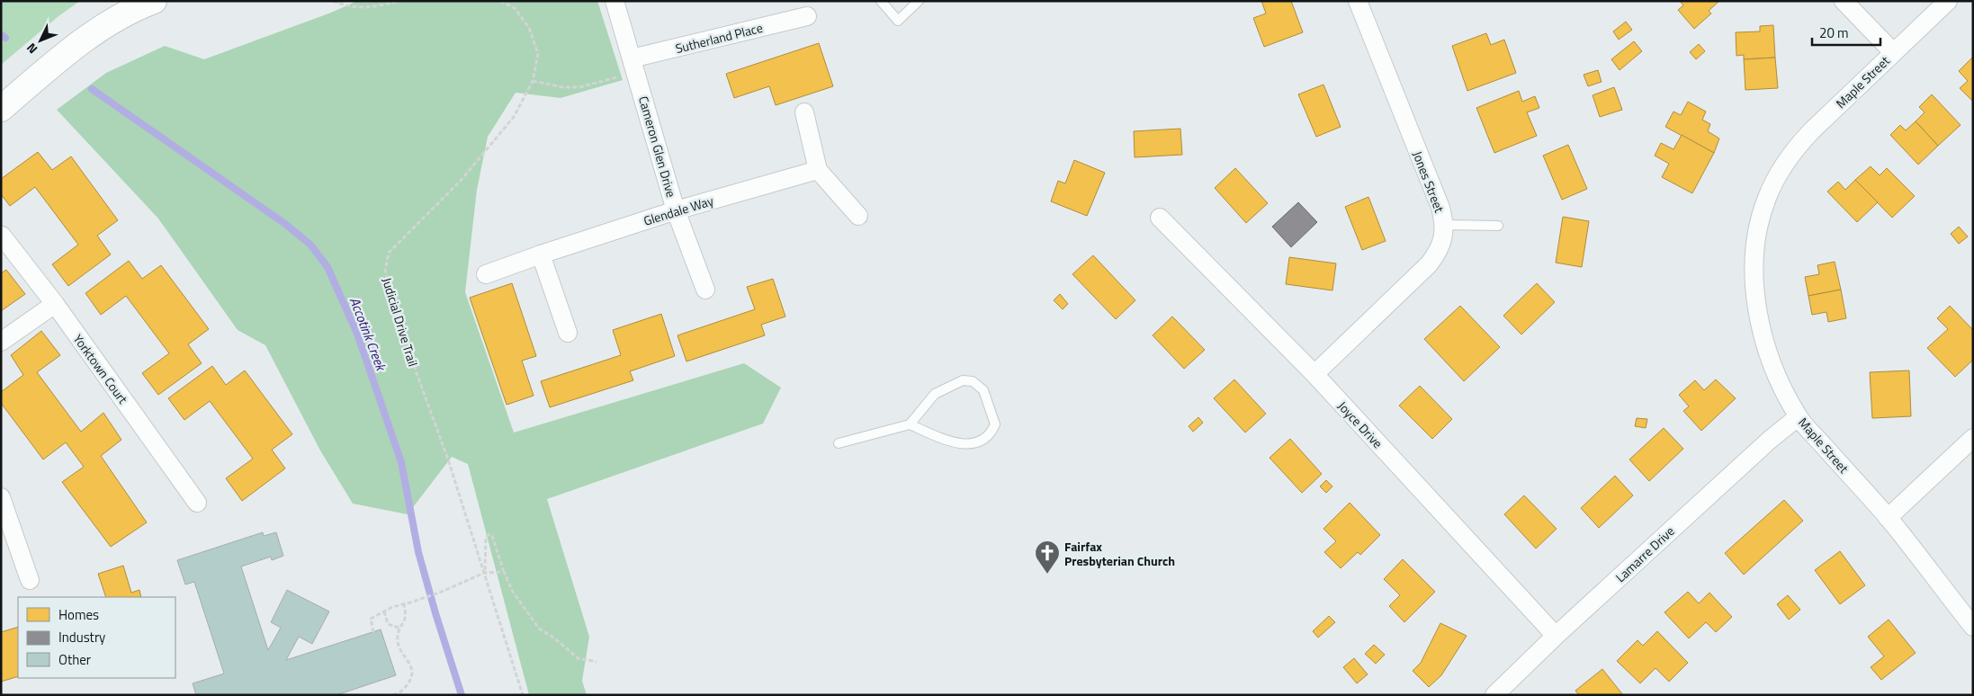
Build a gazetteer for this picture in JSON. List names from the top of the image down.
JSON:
{
  "streets": {
    "street": [
      "Sutherland Place",
      "Maple Street",
      "Cameron Glen Drive",
      "Jones Street",
      "Glendale Way",
      "Yorktown Court",
      "Joyce Drive",
      "Lamarre Drive"
    ],
    "path": ["Judicial Drive Trail"]
  },
  "crossings": [
    ["Sutherland Place", "Cameron Glen Drive"],
    ["Maple Street", "Lamarre Drive"],
    ["Cameron Glen Drive", "Glendale Way"],
    ["Jones Street", "Joyce Drive"],
    ["Joyce Drive", "Lamarre Drive"]
  ],
  "water": ["Accotink Creek"],
  "places": {
    "church": ["Fairfax Presbyterian Church"]
  },
  "legend": ["Homes", "Industry", "Other"],
  "scale_bar": "20 m",
  "north": "bottom left"
}
